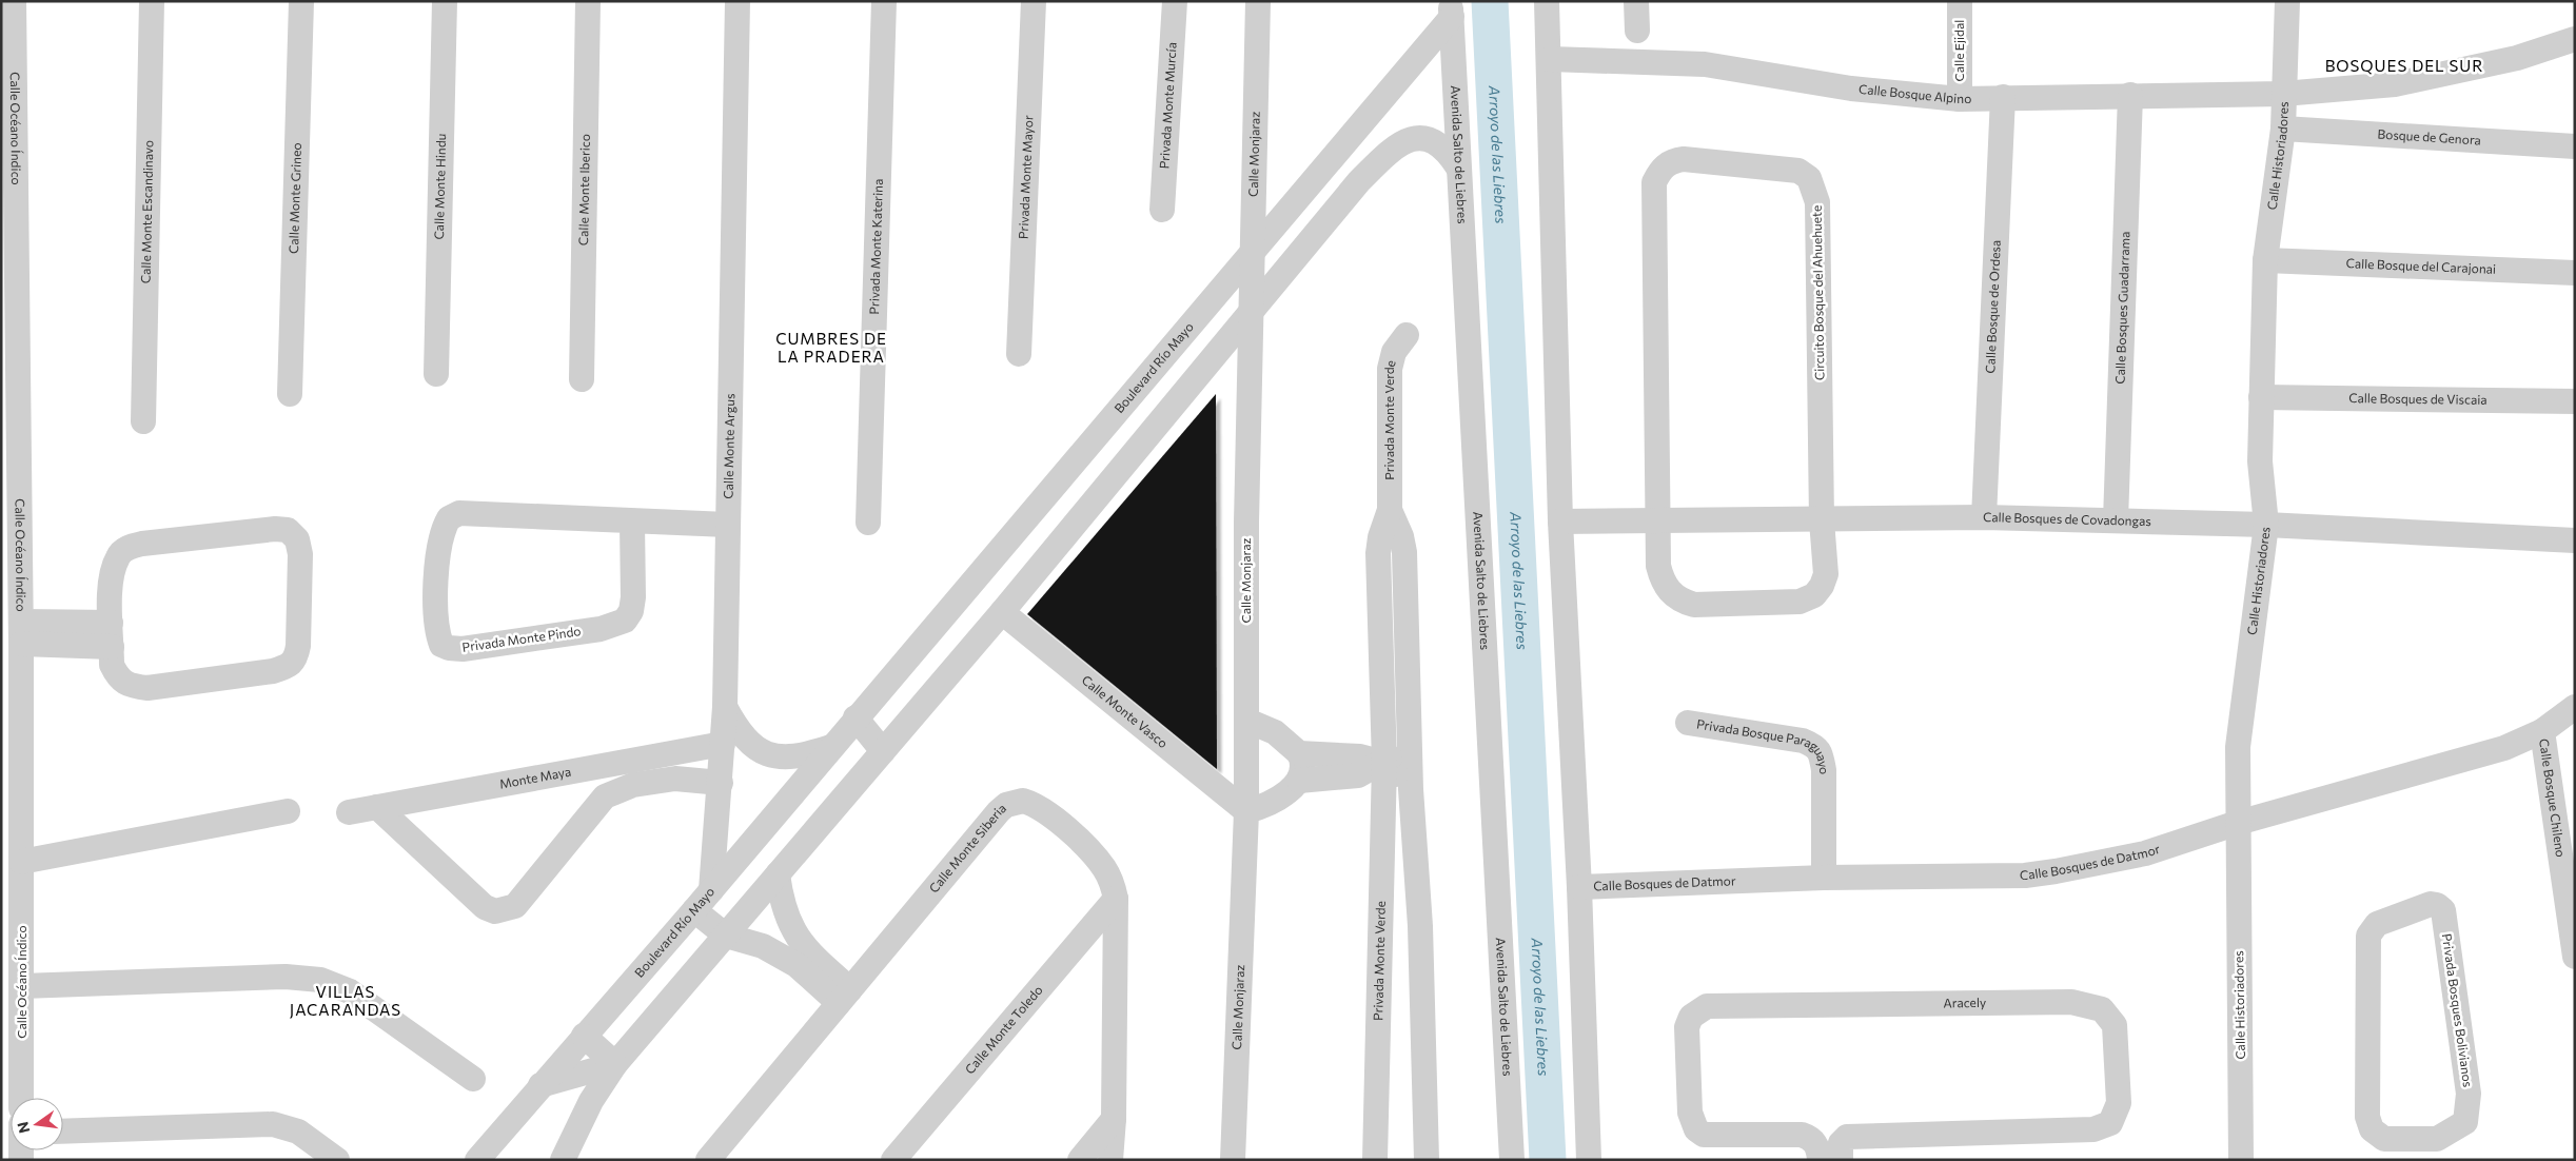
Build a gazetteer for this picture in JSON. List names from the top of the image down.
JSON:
{
  "streets": {
    "street": [
      "Calle Ejidal",
      "Calle Bosque Alpino",
      "Privada Monte Murcía",
      "Calle Océano Índico",
      "Bosque de Genora",
      "Calle Monjaraz",
      "Avenida Salto de Liebres",
      "Calle Historiadores",
      "Privada Monte Mayor",
      "Calle Monte Hindu",
      "Calle Monte Iberico",
      "Calle Monte Grineo",
      "Calle Monte Escandinavo",
      "Privada Monte Katerina",
      "Calle Bosque del Carajonai",
      "Circuito Bosque del Ahuehuete",
      "Calle Bosque de Ordesa",
      "Calle Bosques Guadarrama",
      "Boulevard Río Mayo",
      "Calle Bosques de Viscaia",
      "Privada Monte Verde",
      "Calle Monte Argus",
      "Calle Bosques de Covadongas",
      "Privada Monte Pindo",
      "Calle Monte Vasco",
      "Privada Bosque Paraguayo",
      "Monte Maya",
      "Calle Bosque Chileno",
      "Calle Monte Siberia",
      "Calle Bosques de Datmor",
      "Aracely",
      "Privada Bosques Bolivianos",
      "Calle Monte Toledo"
    ]
  },
  "crossings": [
    ["Calle Ejidal", "Calle Bosque Alpino"],
    ["Calle Bosque Alpino", "Calle Historiadores"],
    ["Calle Bosque Alpino", "Calle Bosque de Ordesa"],
    ["Calle Bosque Alpino", "Calle Bosques Guadarrama"],
    ["Bosque de Genora", "Calle Historiadores"],
    ["Calle Monjaraz", "Boulevard Río Mayo"],
    ["Calle Monjaraz", "Calle Monte Vasco"],
    ["Avenida Salto de Liebres", "Boulevard Río Mayo"],
    ["Calle Historiadores", "Calle Bosque del Carajonai"],
    ["Calle Historiadores", "Calle Bosques de Viscaia"],
    ["Calle Historiadores", "Calle Bosques de Covadongas"],
    ["Calle Historiadores", "Calle Bosques de Datmor"],
    ["Circuito Bosque del Ahuehuete", "Calle Bosques de Covadongas"],
    ["Calle Bosque de Ordesa", "Calle Bosques de Covadongas"],
    ["Calle Bosques Guadarrama", "Calle Bosques de Covadongas"],
    ["Boulevard Río Mayo", "Calle Monte Argus"],
    ["Calle Monte Argus", "Privada Monte Pindo"],
    ["Calle Monte Argus", "Monte Maya"],
    ["Privada Bosque Paraguayo", "Calle Bosques de Datmor"],
    ["Calle Bosque Chileno", "Calle Bosques de Datmor"],
    ["Calle Monte Siberia", "Calle Monte Toledo"]
  ],
  "districts": ["BOSQUES DEL SUR", "CUMBRES DE LA PRADERA", "VILLAS JACARANDAS"],
  "water": ["Arroyo de las Liebres"],
  "north": "left"
}
